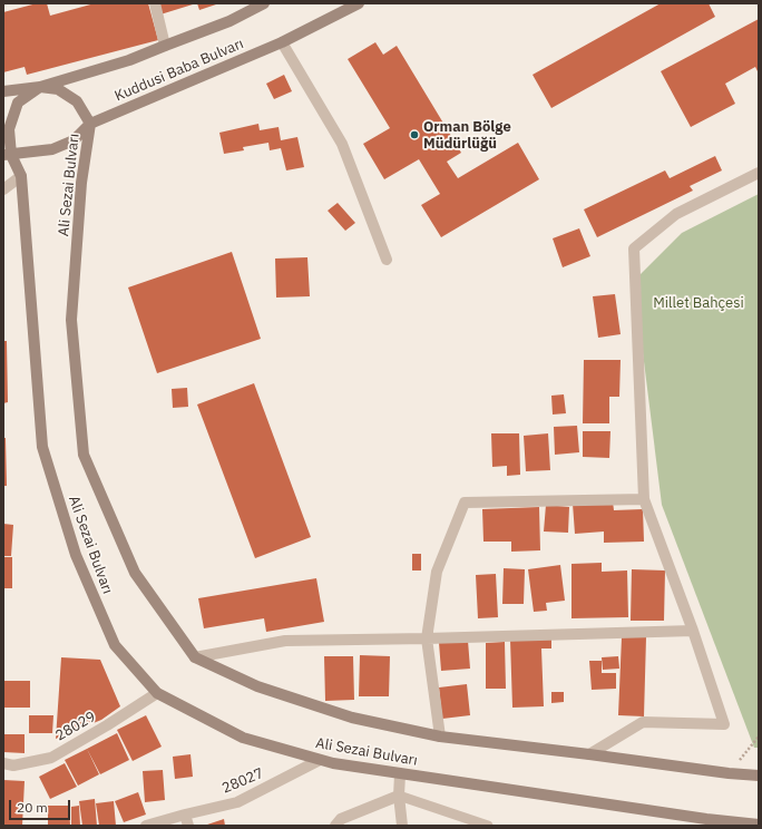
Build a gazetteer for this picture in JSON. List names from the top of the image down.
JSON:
{
  "streets": {
    "main road": ["Kuddusi Baba Bulvarı", "Ali Sezai Bulvarı"],
    "street": ["28029", "28027"]
  },
  "crossings": [
    ["Kuddusi Baba Bulvarı", "Ali Sezai Bulvarı"],
    ["Ali Sezai Bulvarı", "28029"],
    ["Ali Sezai Bulvarı", "28027"]
  ],
  "parks": ["Millet Bahçesi"],
  "places": ["Orman Bölge Müdürlüğü"],
  "scale_bar": "20 m"
}
